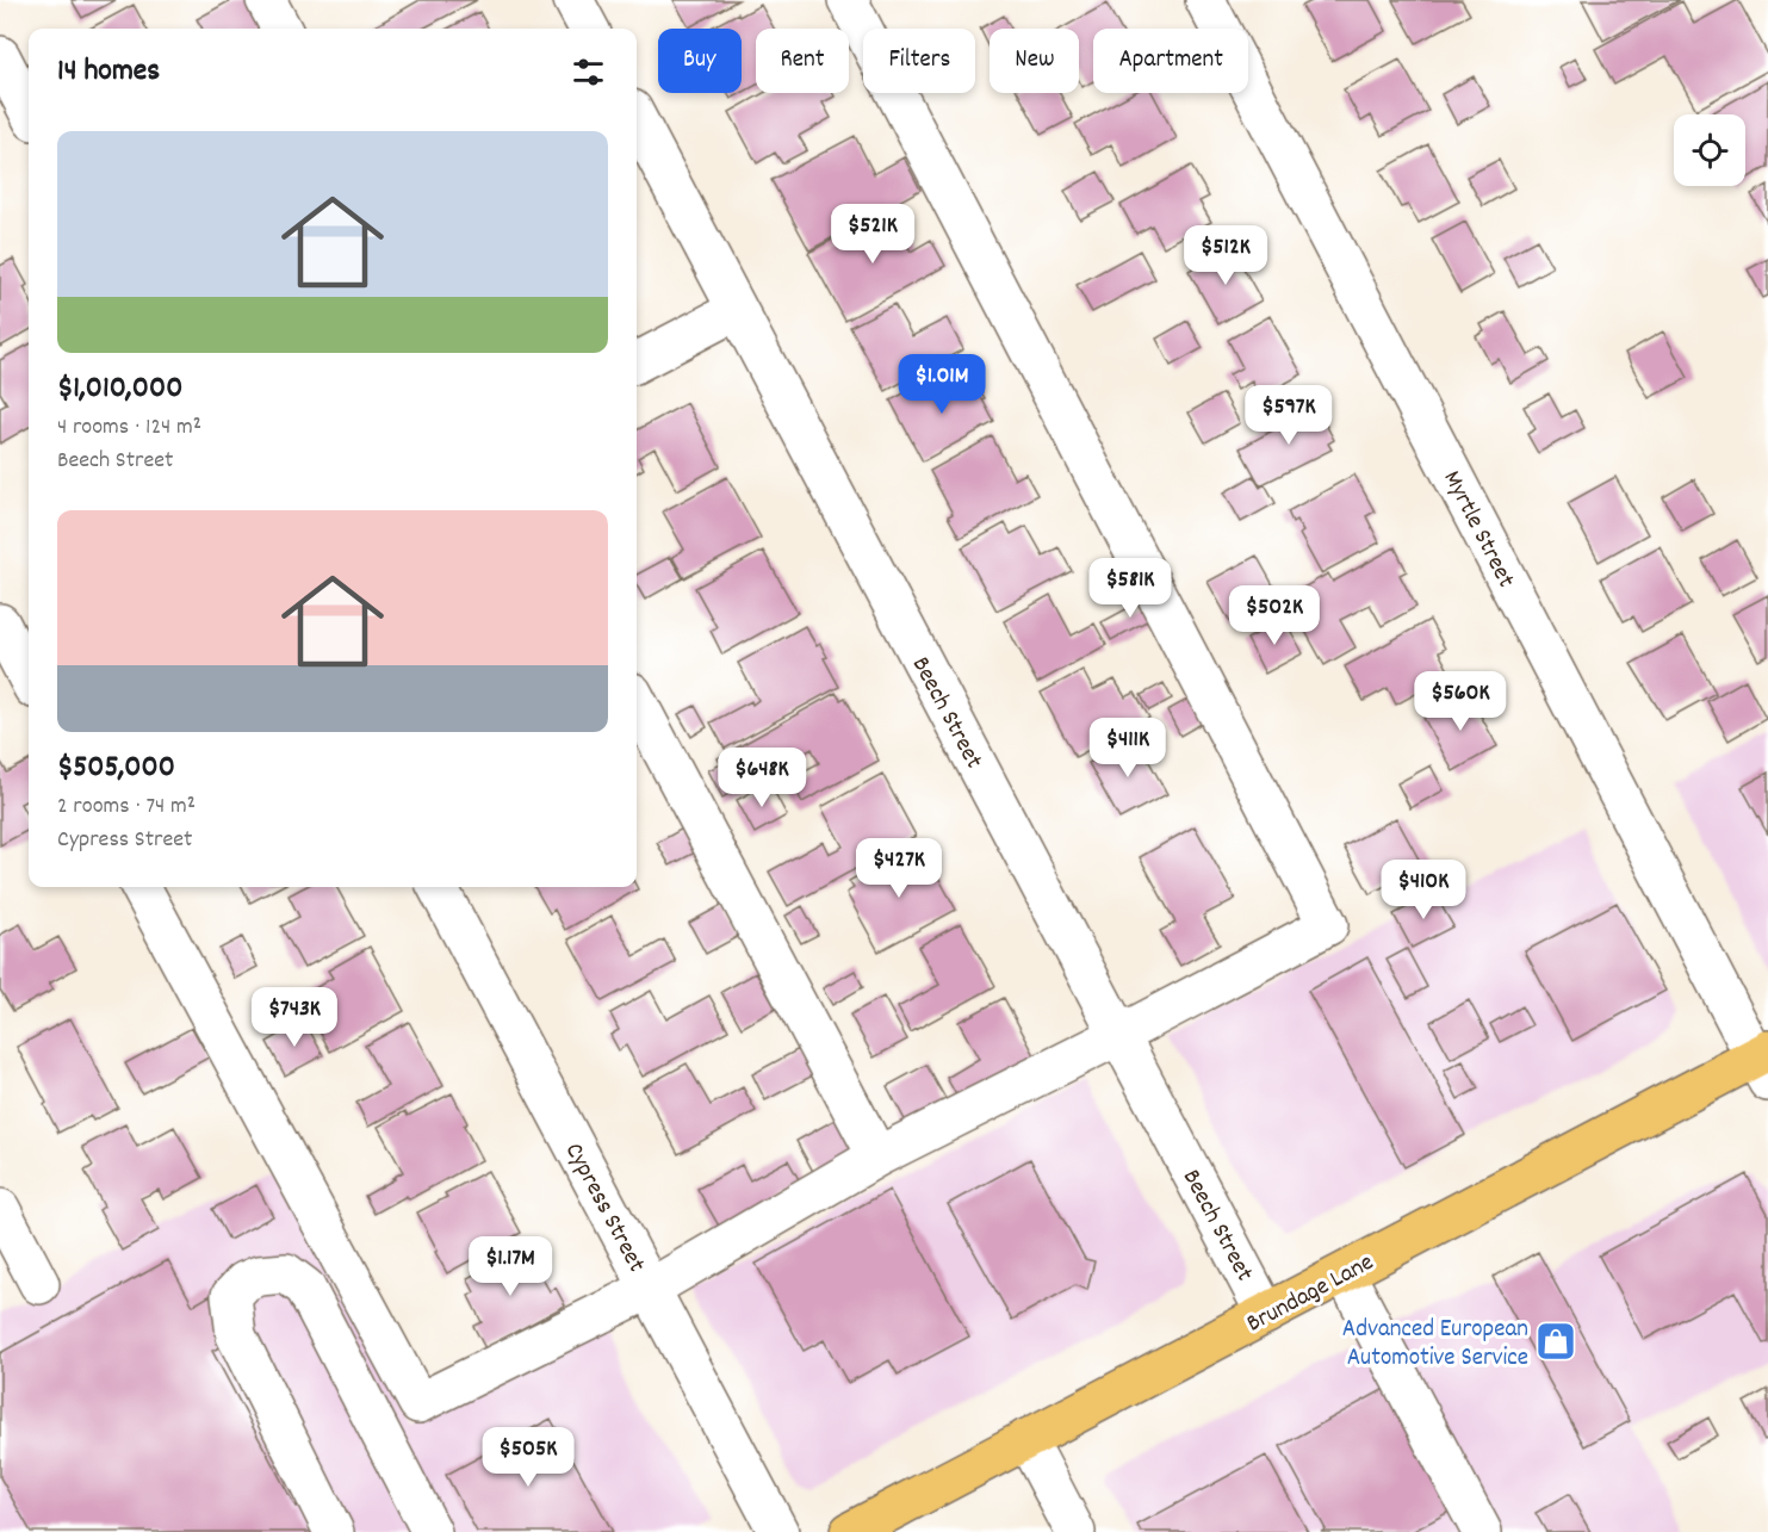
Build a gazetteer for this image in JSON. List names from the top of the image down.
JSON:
{
  "streets": {
    "main road": ["Brundage Lane"],
    "street": ["Myrtle Street", "Beech Street", "Cypress Street"]
  },
  "crossings": [
    ["Myrtle Street", "Brundage Lane"],
    ["Beech Street", "Brundage Lane"]
  ],
  "places": {
    "shop": ["Advanced European Automotive Service"]
  },
  "page": {
    "chip": [
      "Buy",
      "Rent",
      "Filters",
      "New",
      "Apartment"
    ],
    "heading": "14 homes",
    "list": [
      {
        "name": "$1,010,000",
        "note": "4 rooms · 124 m² · Beech Street"
      },
      {
        "name": "$505,000",
        "note": "2 rooms · 74 m² · Cypress Street"
      }
    ],
    "price": [
      "$521K",
      "$512K",
      "$1.01M",
      "$597K",
      "$581K",
      "$502K",
      "$560K",
      "$411K",
      "$648K",
      "$427K",
      "$410K",
      "$743K",
      "$1.17M",
      "$505K"
    ]
  }
}
